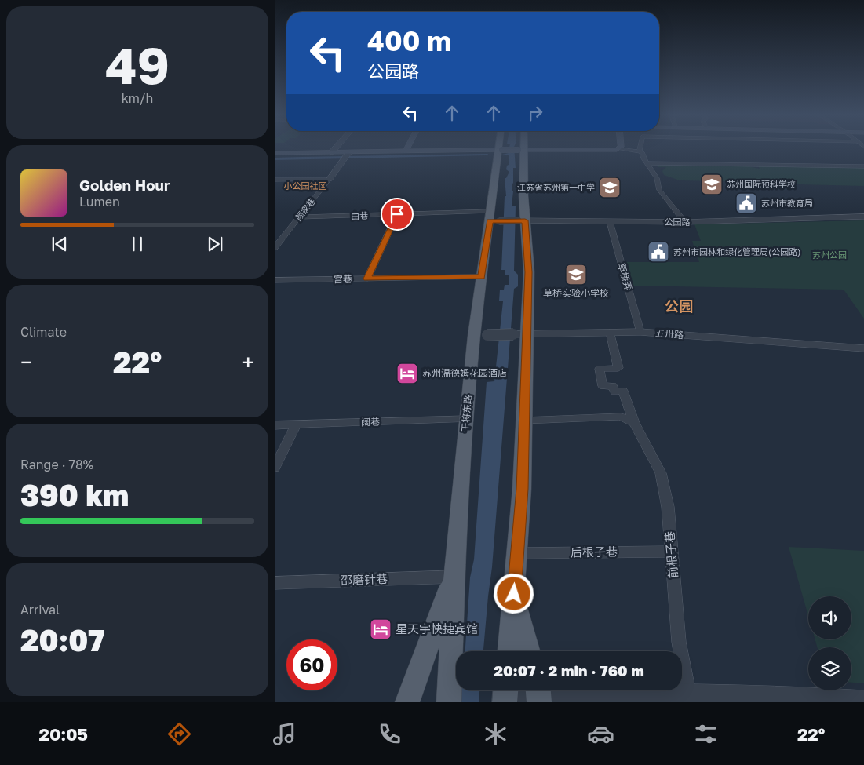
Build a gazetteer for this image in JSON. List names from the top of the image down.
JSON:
{
  "streets": {
    "main road": ["干将东路"],
    "street": [
      "颜家巷",
      "由巷",
      "公园路",
      "草桥弄",
      "宫巷",
      "五卅路",
      "阔巷",
      "后根子巷",
      "前根子巷",
      "邵磨针巷"
    ]
  },
  "crossings": [
    ["颜家巷", "由巷"],
    ["由巷", "公园路"],
    ["由巷", "干将东路"],
    ["公园路", "草桥弄"],
    ["公园路", "干将东路"],
    ["草桥弄", "五卅路"],
    ["宫巷", "干将东路"],
    ["五卅路", "干将东路"],
    ["五卅路", "前根子巷"],
    ["干将东路", "阔巷"],
    ["干将东路", "邵磨针巷"],
    ["后根子巷", "前根子巷"]
  ],
  "districts": ["小公园社区", "公园"],
  "parks": ["苏州公园"],
  "places": {
    "school or university": ["苏州国际预科学校", "江苏省苏州第一中学", "草桥实验小学校"],
    "public building": ["苏州市教育局", "苏州市园林和绿化管理局(公园路)"],
    "hotel": ["苏州温德姆花园酒店", "星天宇快捷宾馆"]
  },
  "page": {
    "tile": [
      ["49", "km/h"],
      "Climate",
      ["Range · 78%", "390 km"],
      ["Arrival", "20:07"]
    ],
    "turn": ["400 m", "公园路"],
    "song": ["Golden Hour", "Lumen"],
    "heat": ["−", "22°", "+"],
    "limit": "60",
    "trip": "20:07 · 2 min · 760 m",
    "tabs": ["20:05", "22°"]
  }
}
